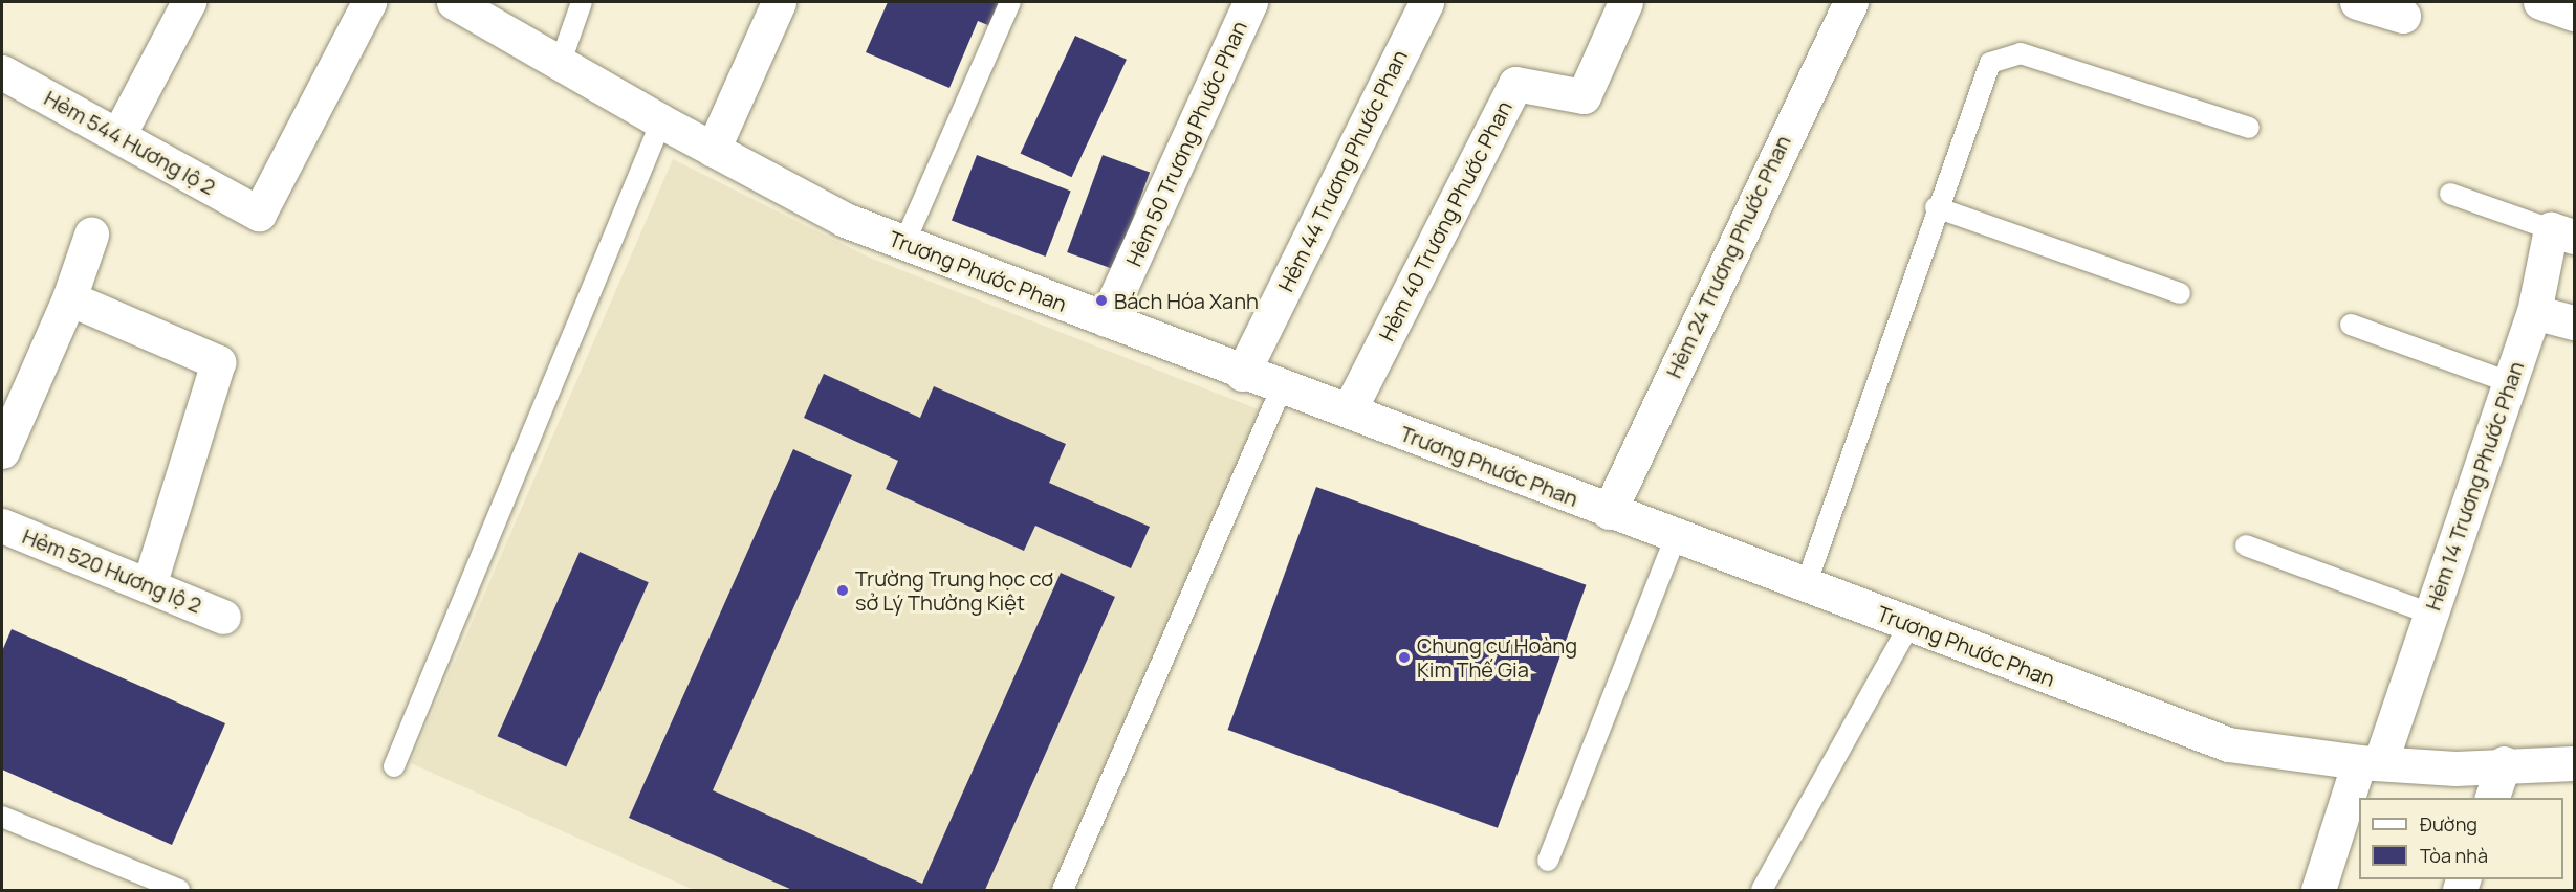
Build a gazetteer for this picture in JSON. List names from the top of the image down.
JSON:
{
  "streets": {
    "street": [
      "Hẻm 544 Hương lộ 2",
      "Hẻm 50 Trương Phước Phan",
      "Hẻm 44 Trương Phước Phan",
      "Hẻm 40 Trương Phước Phan",
      "Hẻm 24 Trương Phước Phan",
      "Trương Phước Phan",
      "Hẻm 14 Trương Phước Phan",
      "Hẻm 520 Hương lộ 2"
    ]
  },
  "crossings": [
    ["Hẻm 50 Trương Phước Phan", "Trương Phước Phan"],
    ["Hẻm 44 Trương Phước Phan", "Trương Phước Phan"],
    ["Hẻm 40 Trương Phước Phan", "Trương Phước Phan"],
    ["Hẻm 24 Trương Phước Phan", "Trương Phước Phan"],
    ["Trương Phước Phan", "Hẻm 14 Trương Phước Phan"]
  ],
  "places": ["Bách Hóa Xanh", "Trường Trung học cơ sở Lý Thường Kiệt", "Chung cư Hoàng Kim Thế Gia"],
  "legend": ["Đường", "Tòa nhà"]
}
